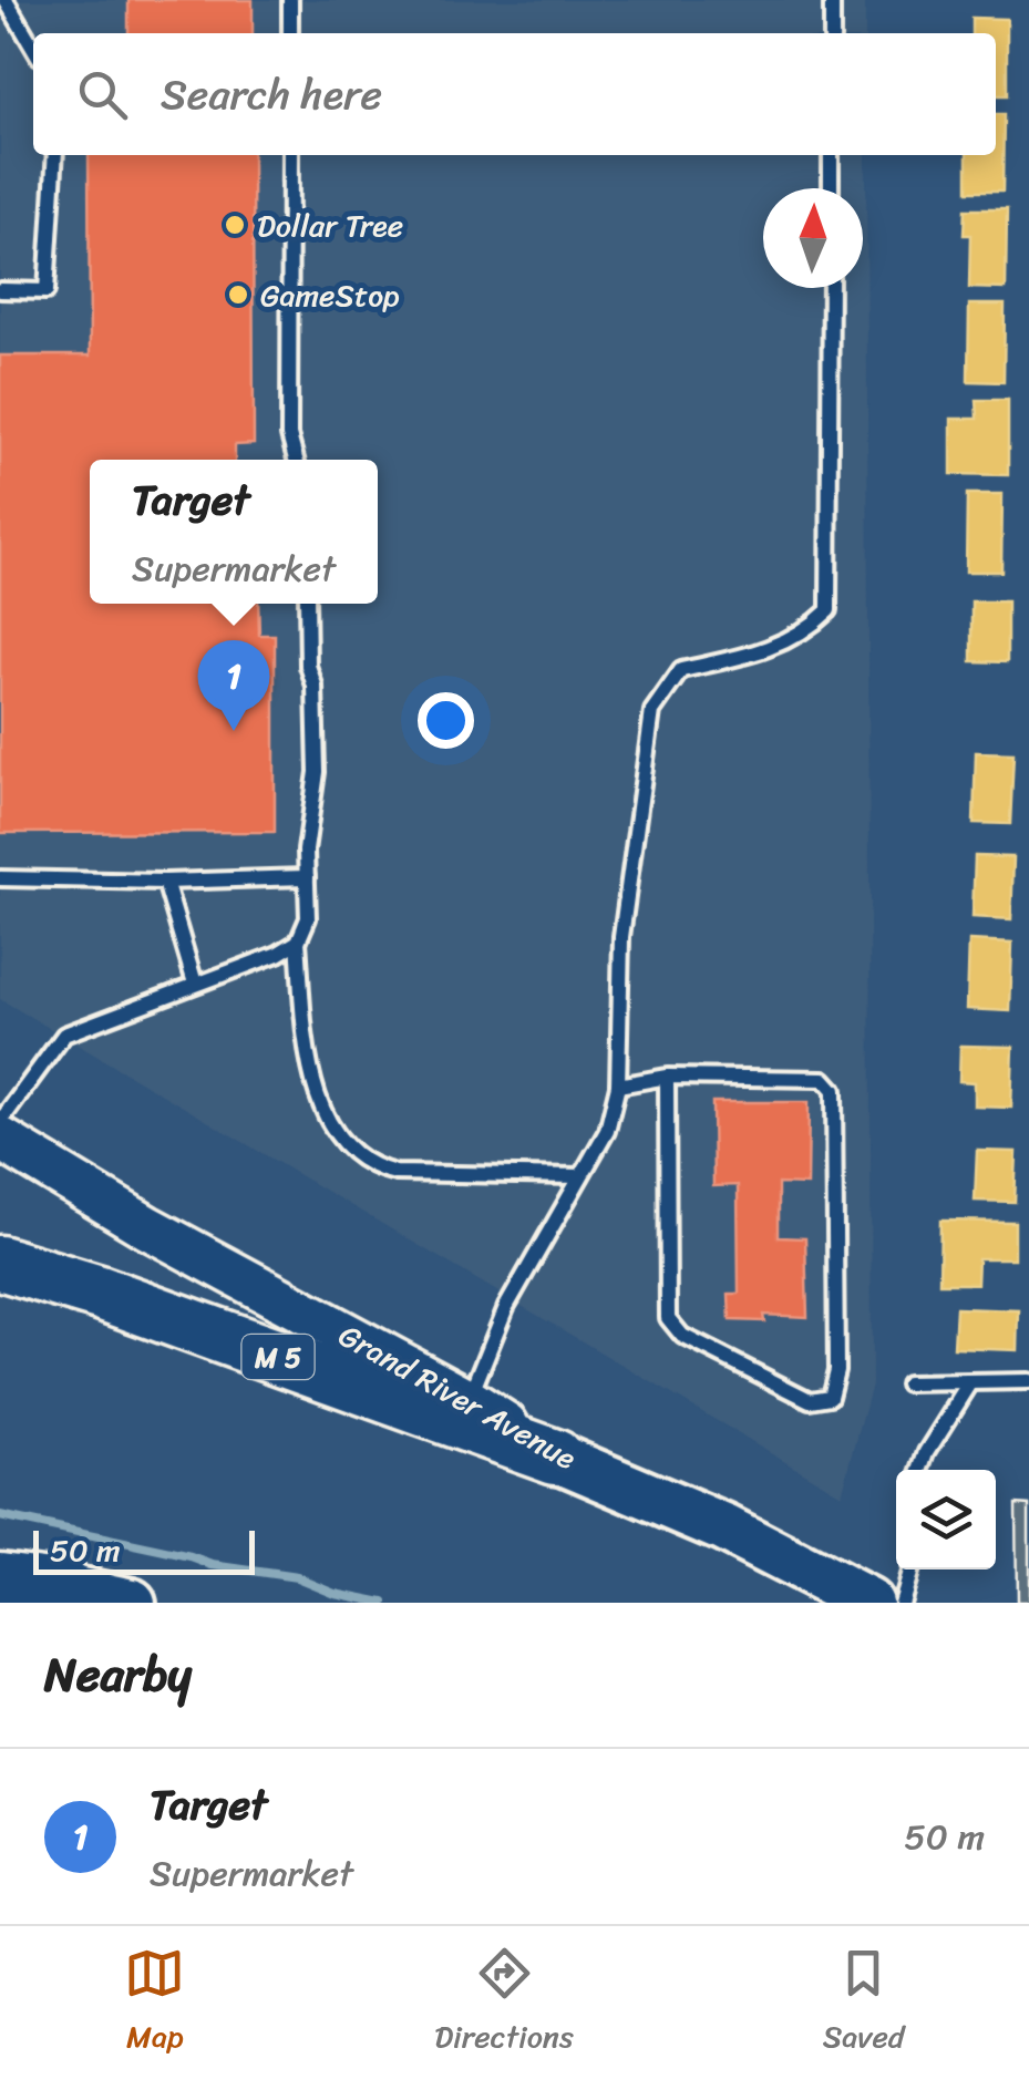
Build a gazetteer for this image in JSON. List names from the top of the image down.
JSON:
{
  "streets": {
    "highway": ["M 5", "Grand River Avenue"]
  },
  "crossings": [
    ["M 5", "Grand River Avenue"]
  ],
  "places": ["Dollar Tree", "GameStop"],
  "scale_bar": "50 m",
  "north": "top",
  "page": {
    "search": "Search here",
    "popup": ["Target", "Supermarket"],
    "pins": "1",
    "scale": "50 m",
    "heading": "Nearby",
    "list": [
      {
        "mark": "1",
        "name": "Target",
        "note": "Supermarket",
        "value": "50 m"
      }
    ],
    "nav": ["Map", "Directions", "Saved"]
  }
}
